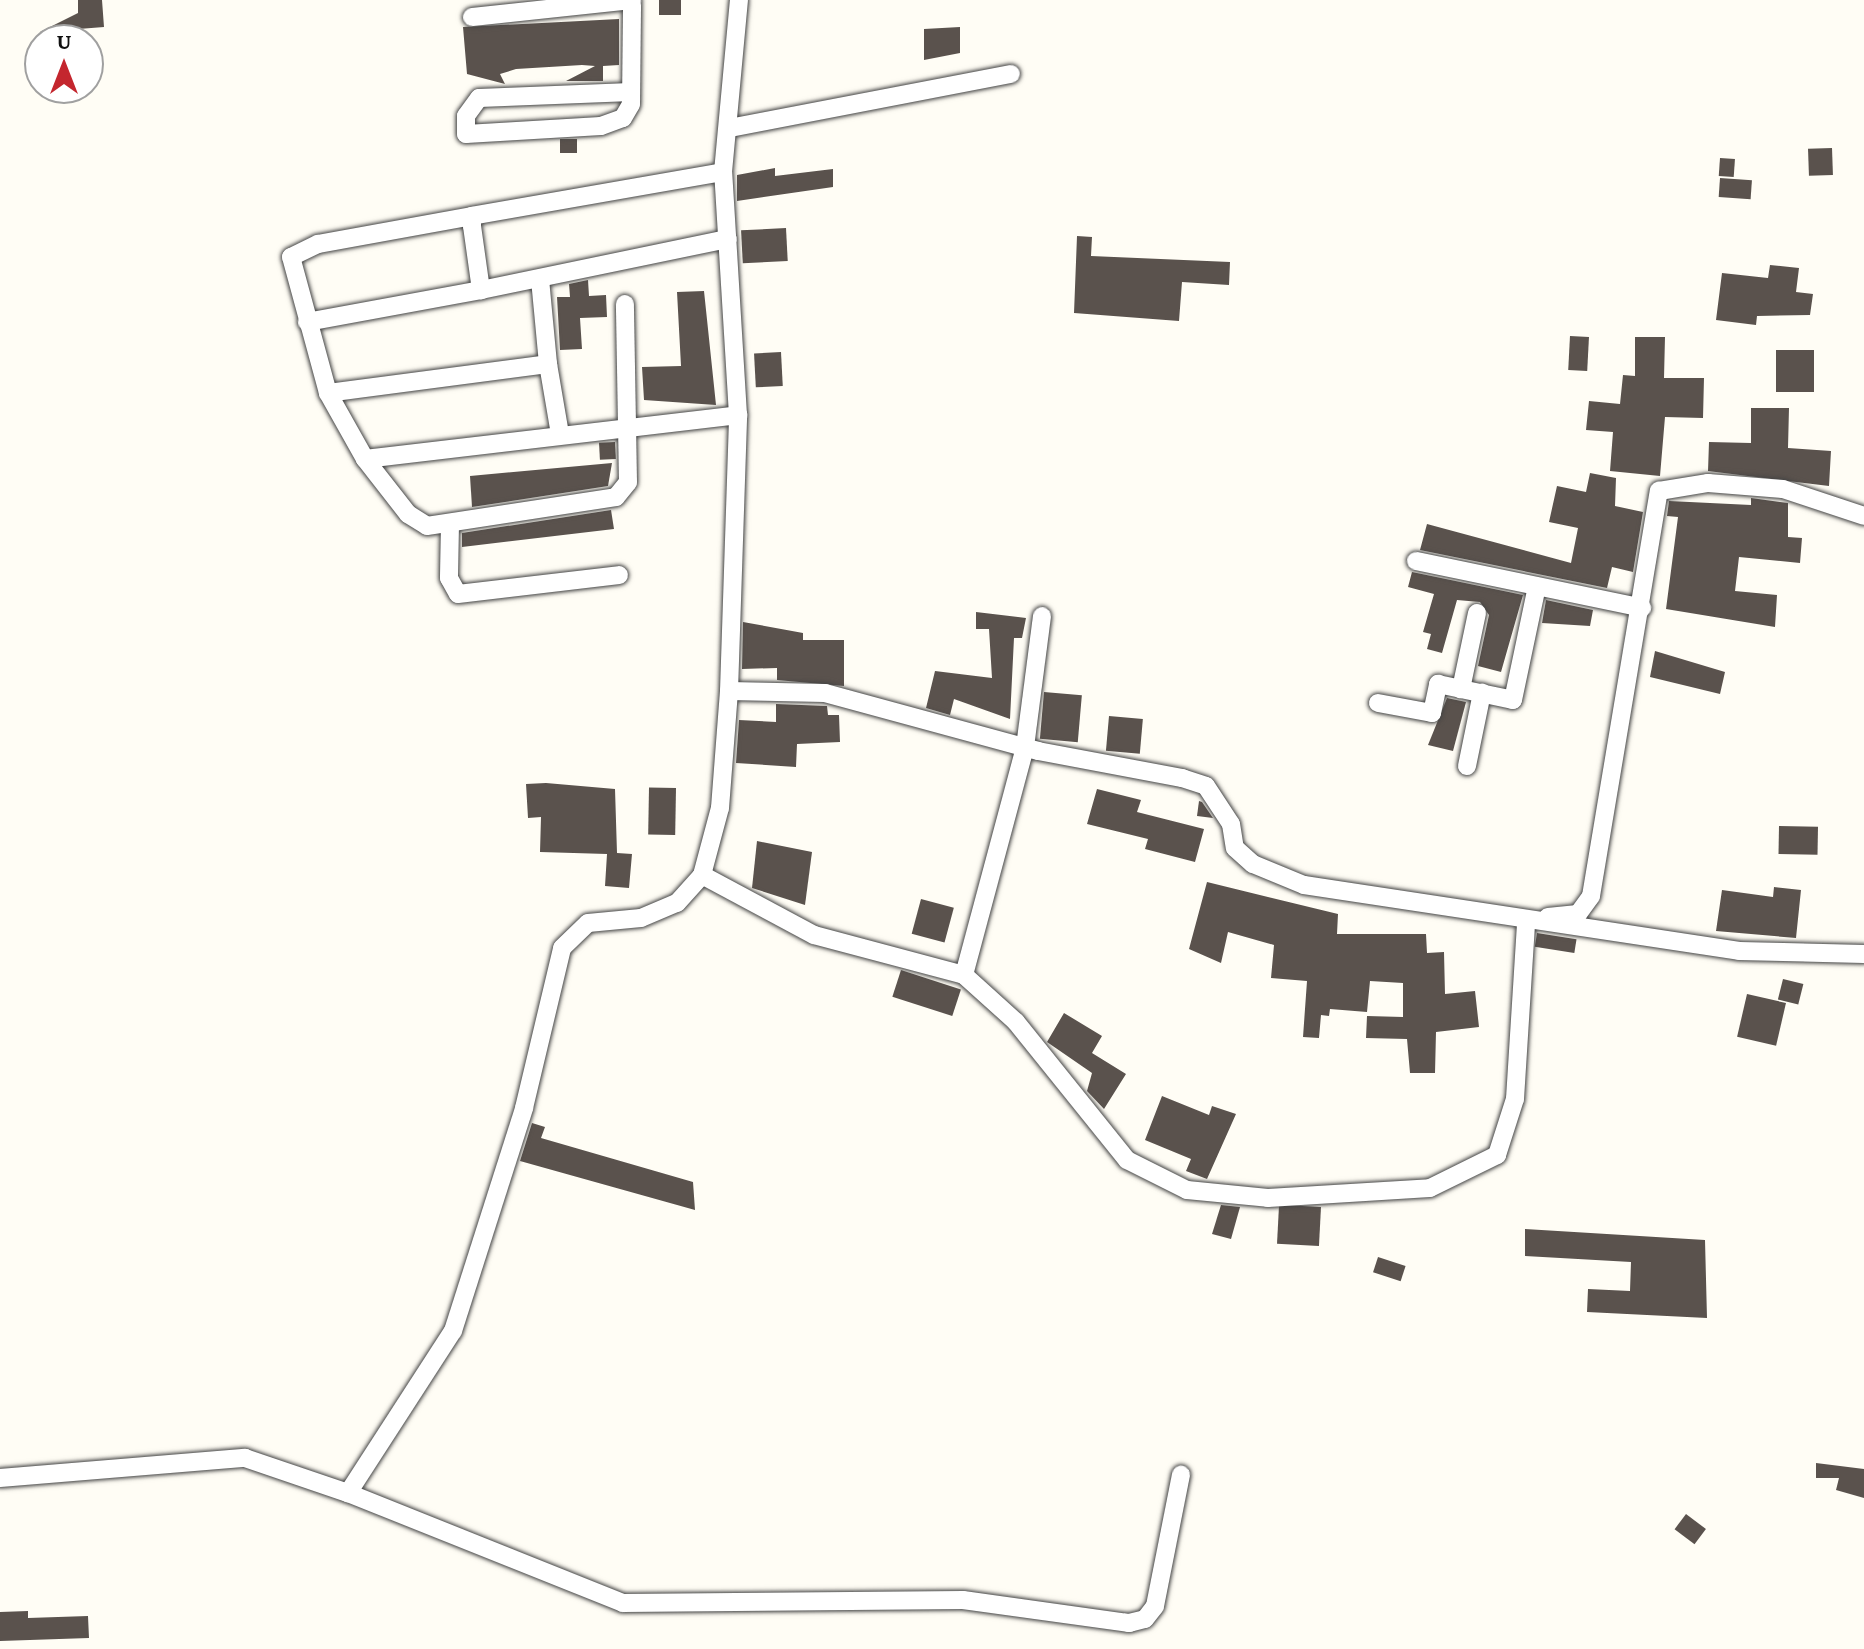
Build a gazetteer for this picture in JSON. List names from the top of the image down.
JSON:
{
  "north": "top"
}
